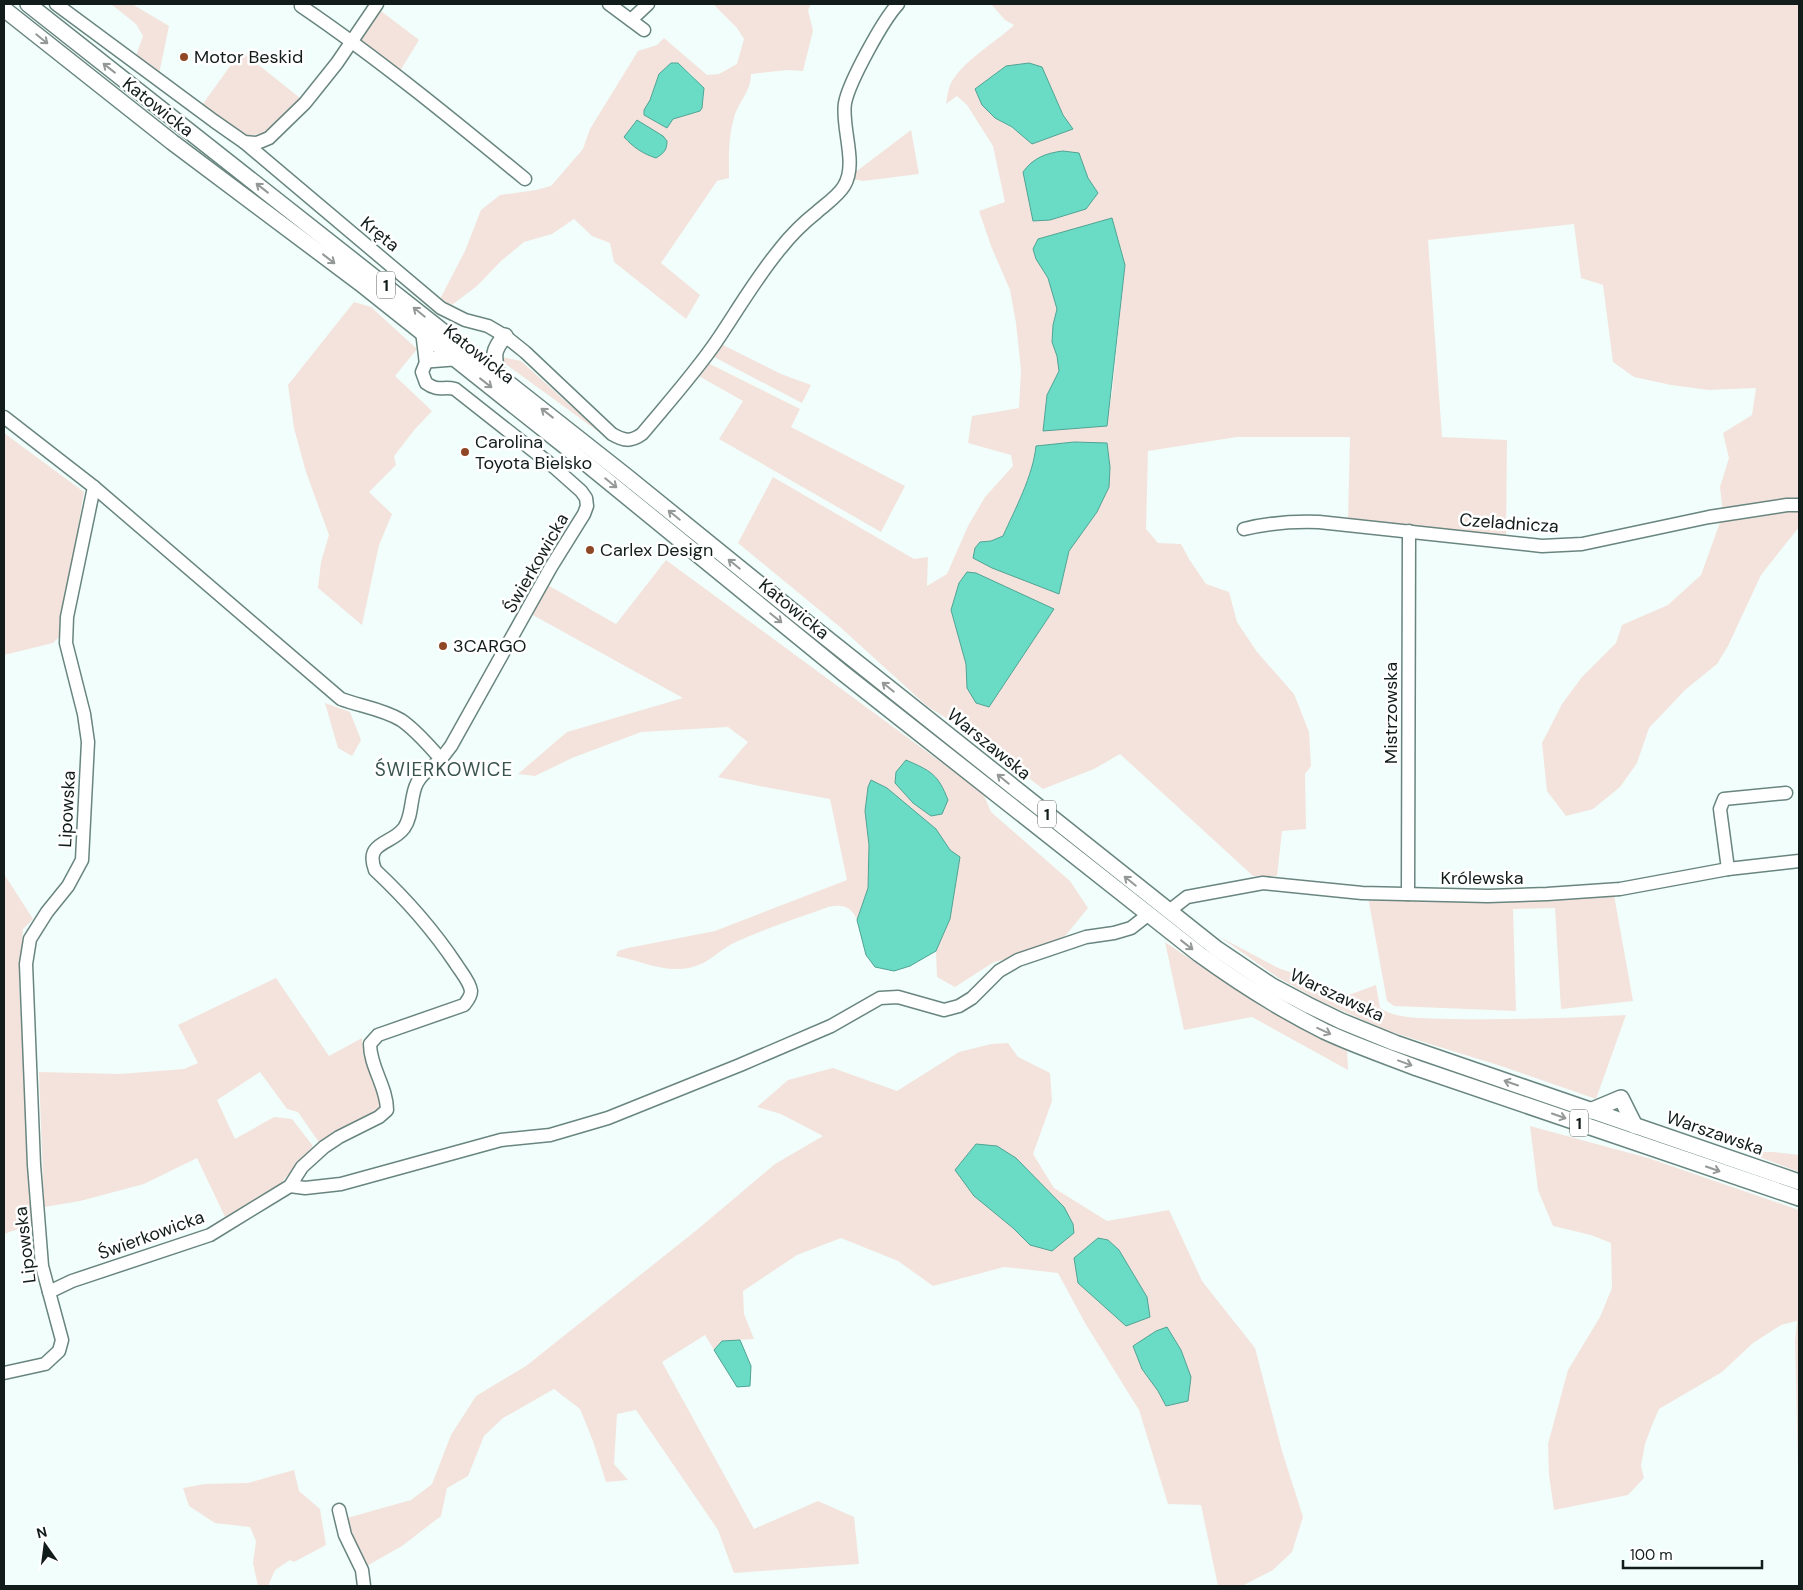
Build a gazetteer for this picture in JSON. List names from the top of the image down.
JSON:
{
  "streets": {
    "main road": ["Katowicka", "1", "Warszawska"],
    "street": [
      "Kręta",
      "Czeladnicza",
      "Świerkowicka",
      "Mistrzowska",
      "Lipowska",
      "Królewska"
    ]
  },
  "crossings": [
    ["Katowicka", "Warszawska"],
    ["Czeladnicza", "Mistrzowska"],
    ["Świerkowicka", "Lipowska"],
    ["Mistrzowska", "Królewska"],
    ["Warszawska", "Królewska"]
  ],
  "districts": ["ŚWIERKOWICE"],
  "places": [
    "Motor Beskid",
    "Carolina Toyota Bielsko",
    "Carlex Design",
    "3CARGO"
  ],
  "scale_bar": "100 m",
  "north": "top"
}
